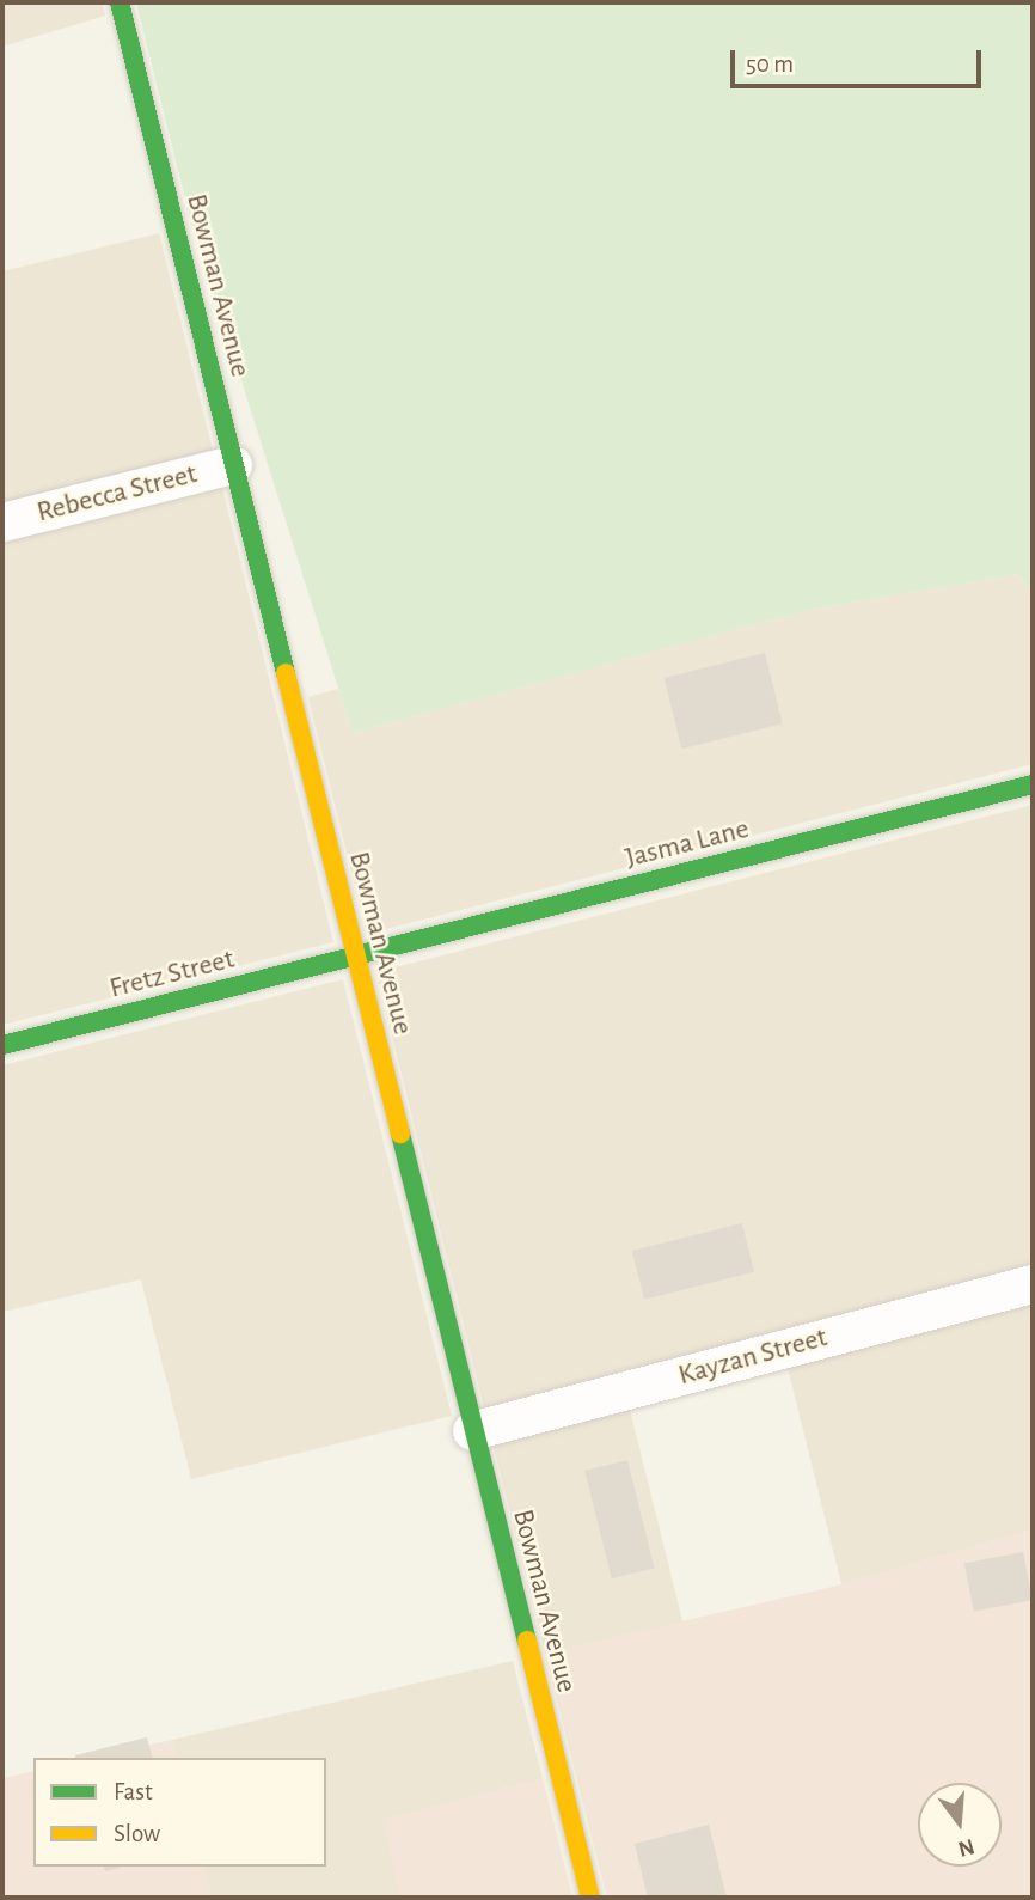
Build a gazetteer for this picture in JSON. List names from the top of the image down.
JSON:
{
  "streets": {
    "street": [
      "Bowman Avenue",
      "Rebecca Street",
      "Jasma Lane",
      "Fretz Street",
      "Kayzan Street"
    ]
  },
  "crossings": [
    ["Bowman Avenue", "Rebecca Street"],
    ["Bowman Avenue", "Jasma Lane"],
    ["Bowman Avenue", "Fretz Street"],
    ["Bowman Avenue", "Kayzan Street"],
    ["Jasma Lane", "Fretz Street"]
  ],
  "legend": ["Fast", "Slow"],
  "scale_bar": "50 m",
  "north": "bottom"
}
